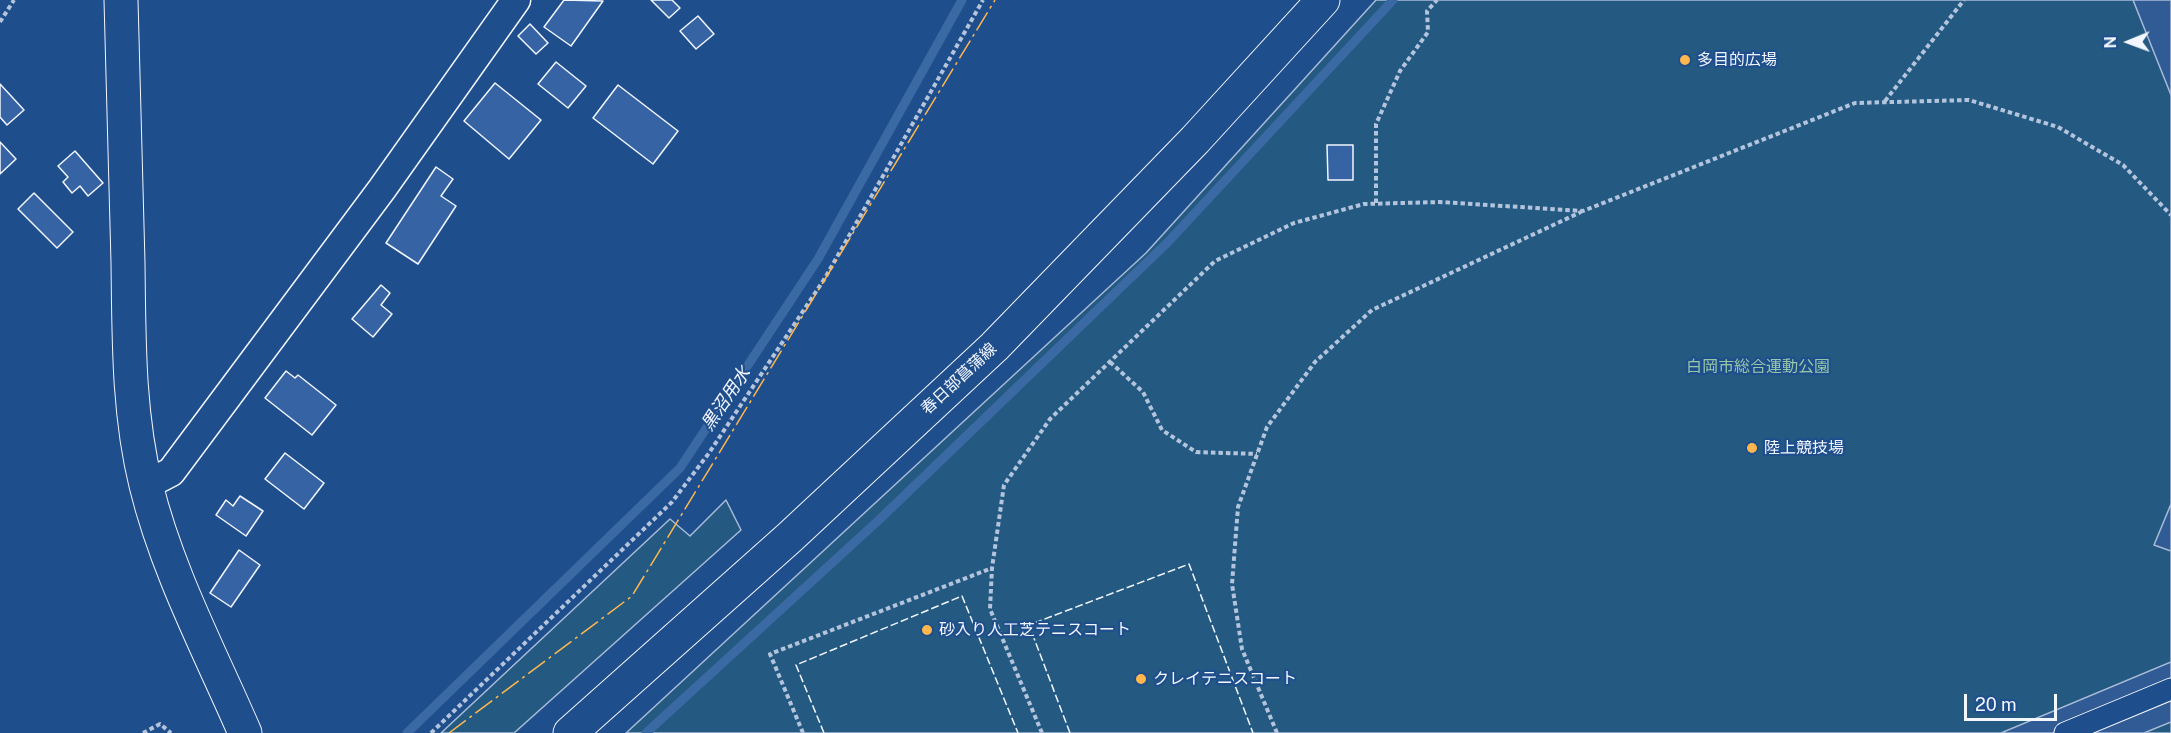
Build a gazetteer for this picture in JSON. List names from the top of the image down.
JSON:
{
  "streets": {
    "main road": ["春日部菖蒲線"]
  },
  "water": ["黒沼用水"],
  "parks": ["白岡市総合運動公園"],
  "places": [
    "多目的広場",
    "陸上競技場",
    "砂入り人工芝テニスコート",
    "クレイテニスコート"
  ],
  "scale_bar": "20 m",
  "north": "left"
}
